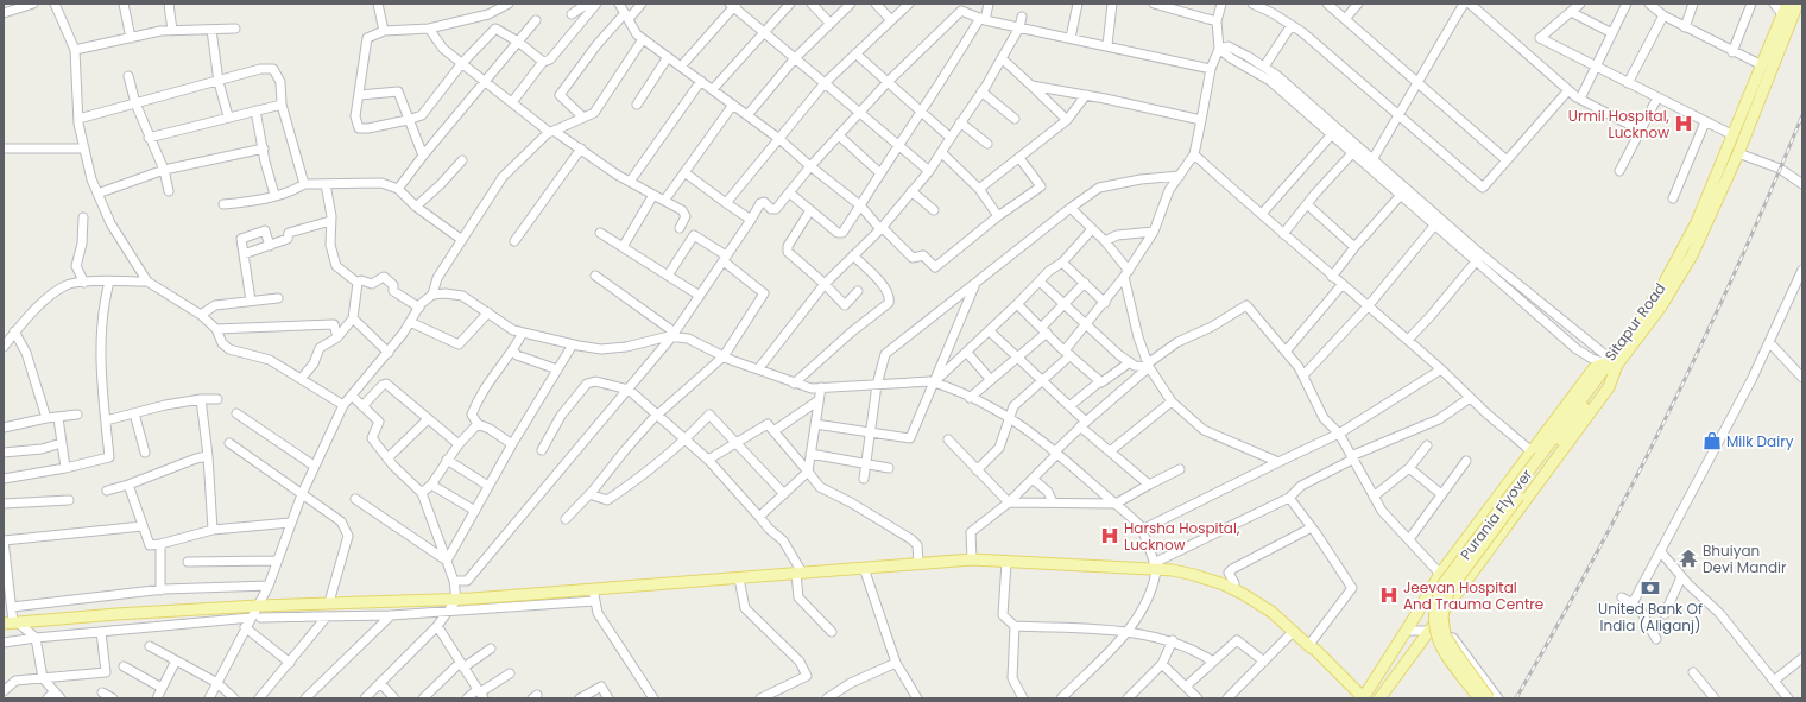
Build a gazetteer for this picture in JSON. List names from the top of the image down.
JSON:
{
  "streets": {
    "main road": ["Sitapur Road", "Purania Flyover"]
  },
  "crossings": [
    ["Sitapur Road", "Purania Flyover"]
  ],
  "places": {
    "hospital": ["Urmil Hospital, Lucknow", "Harsha Hospital, Lucknow", "Jeevan Hospital And Trauma Centre"],
    "shop": ["Milk Dairy"],
    "temple": ["Bhuiyan Devi Mandir"],
    "bank": ["United Bank Of India (Aliganj)"]
  }
}
